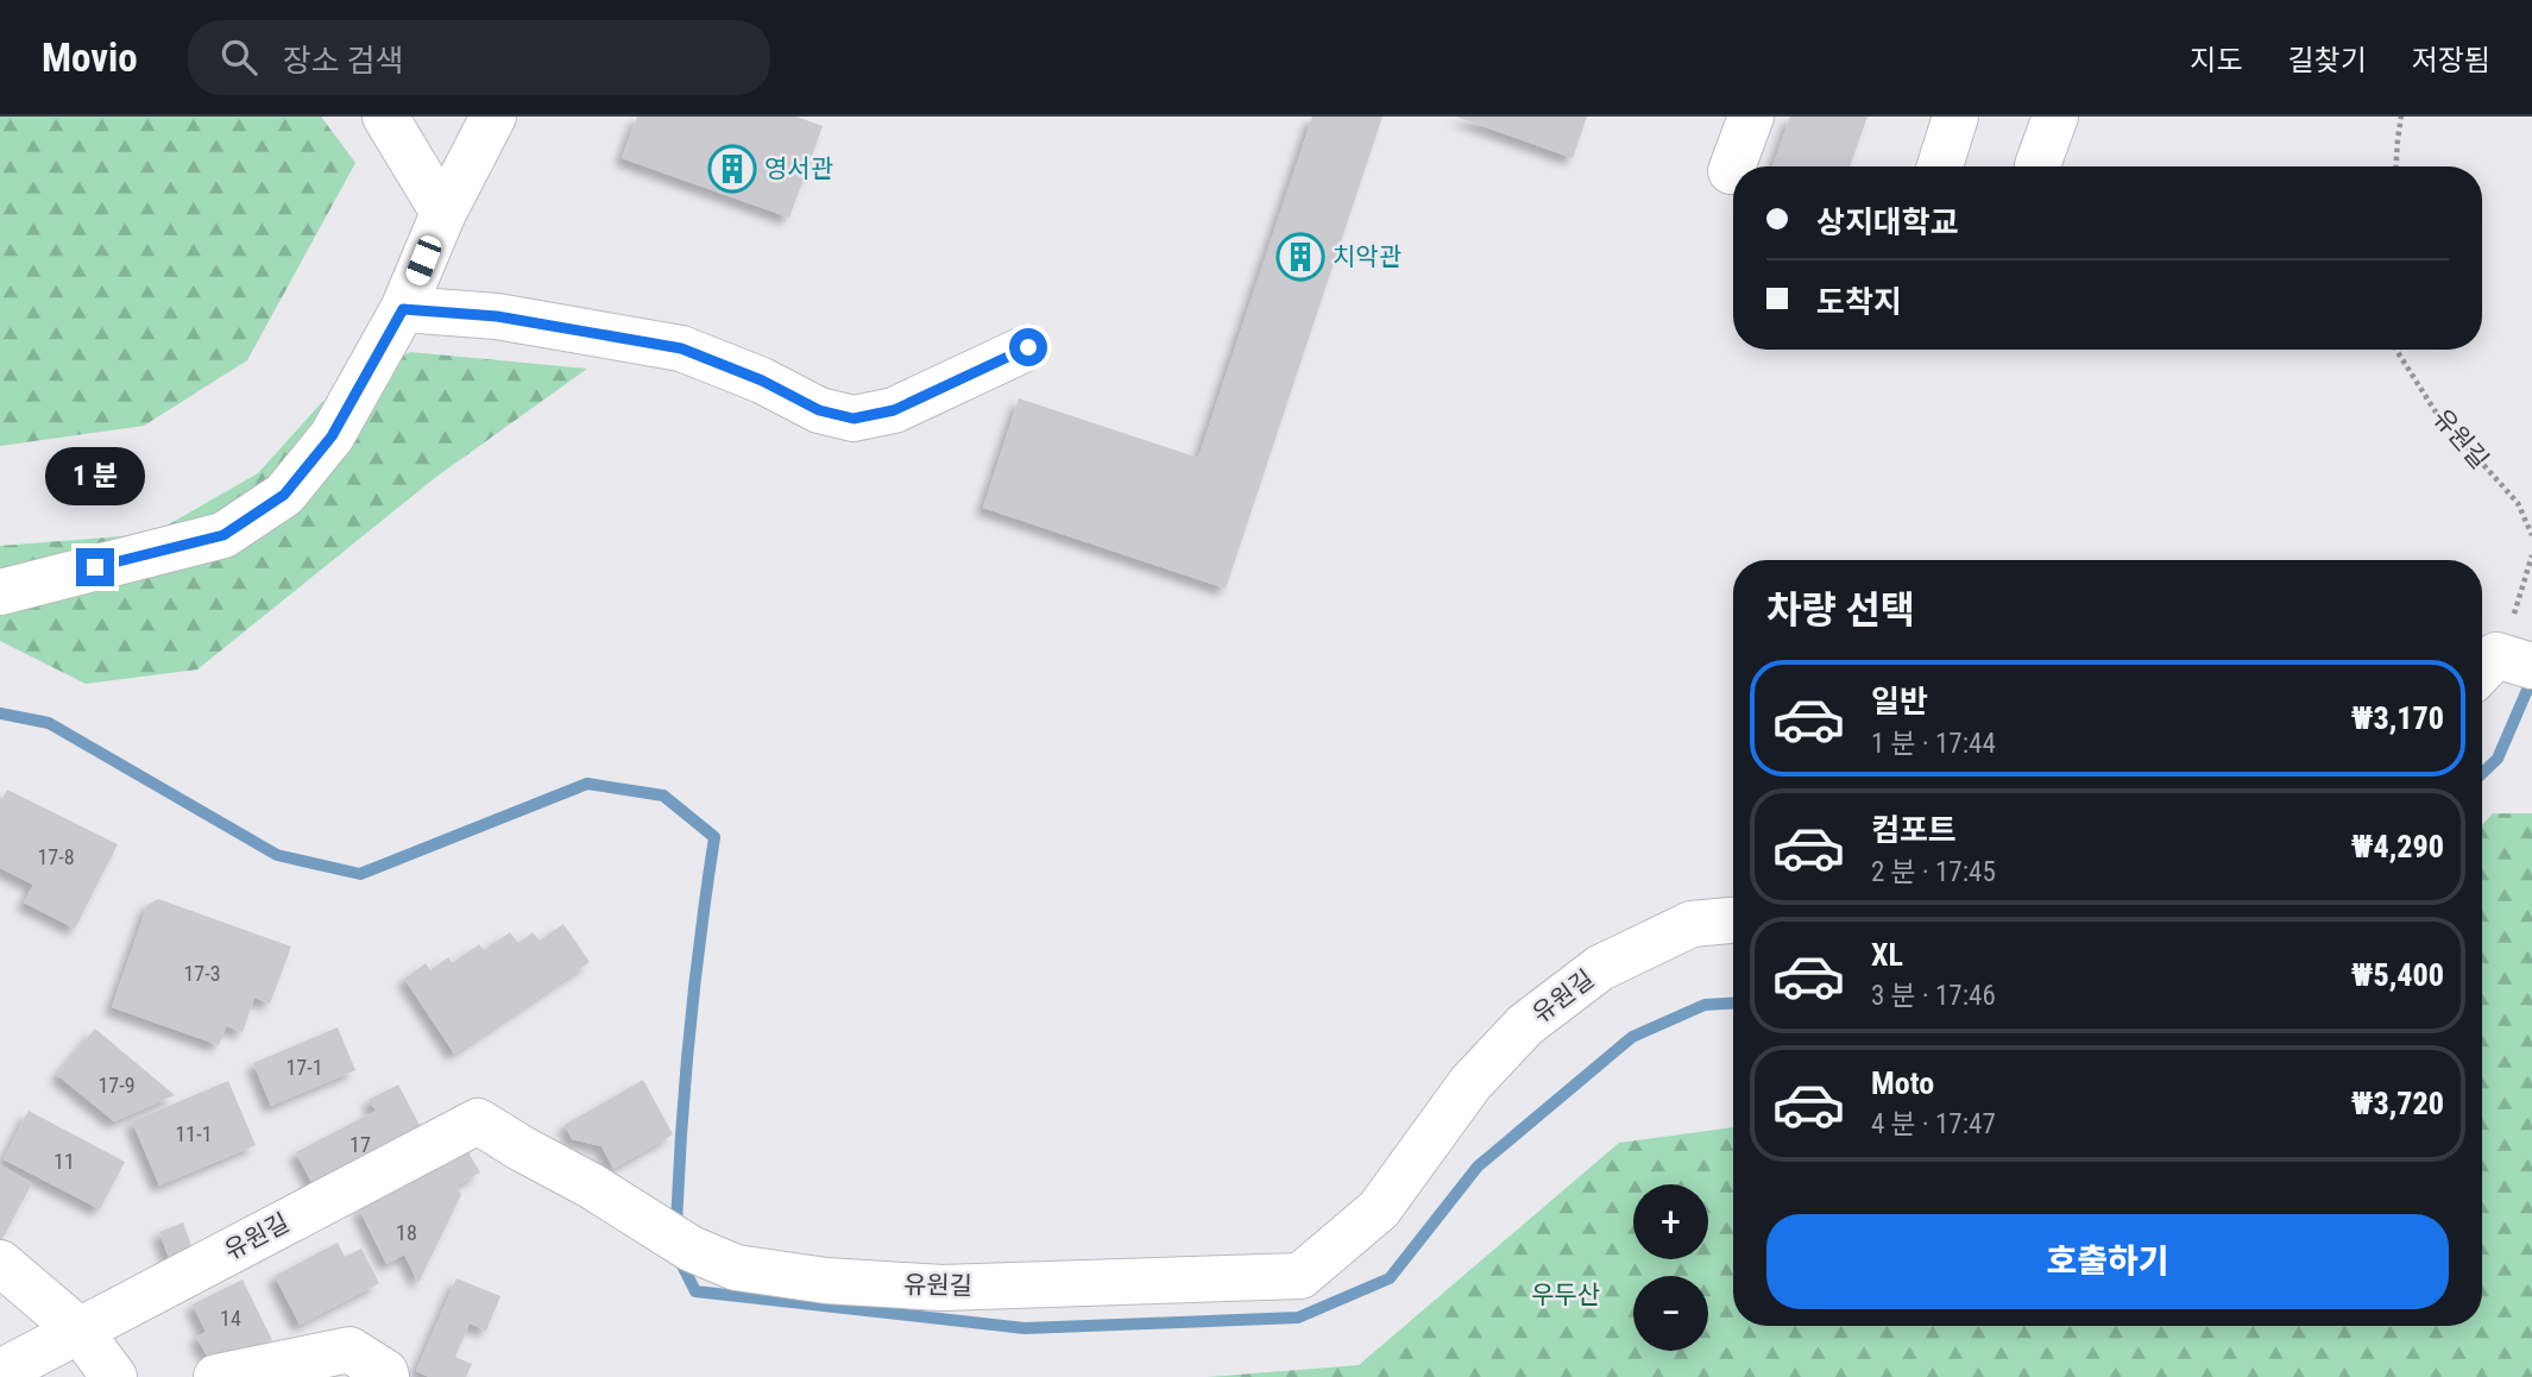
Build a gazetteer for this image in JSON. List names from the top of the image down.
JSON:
{
  "streets": {
    "street": ["유원길"]
  },
  "parks": ["우두산"],
  "places": {
    "building": ["영서관", "치악관"]
  },
  "house_numbers": [
    "17-8",
    "17-3",
    "17-1",
    "17-9",
    "11-1",
    "17",
    "11",
    "18",
    "14"
  ],
  "page": {
    "header": "Movio",
    "search": "장소 검색",
    "nav": ["지도", "길찾기", "저장됨"],
    "banner": ["상지대학교", "도착지"],
    "bubble": "1 분",
    "heading": "차량 선택",
    "list": [
      {
        "name": "일반",
        "note": "1 분 · 17:44",
        "value": "₩3,170"
      },
      {
        "name": "컴포트",
        "note": "2 분 · 17:45",
        "value": "₩4,290"
      },
      {
        "name": "XL",
        "note": "3 분 · 17:46",
        "value": "₩5,400"
      },
      {
        "name": "Moto",
        "note": "4 분 · 17:47",
        "value": "₩3,720"
      }
    ],
    "map_buttons": ["+", "−"],
    "buttons": "호출하기"
  }
}
